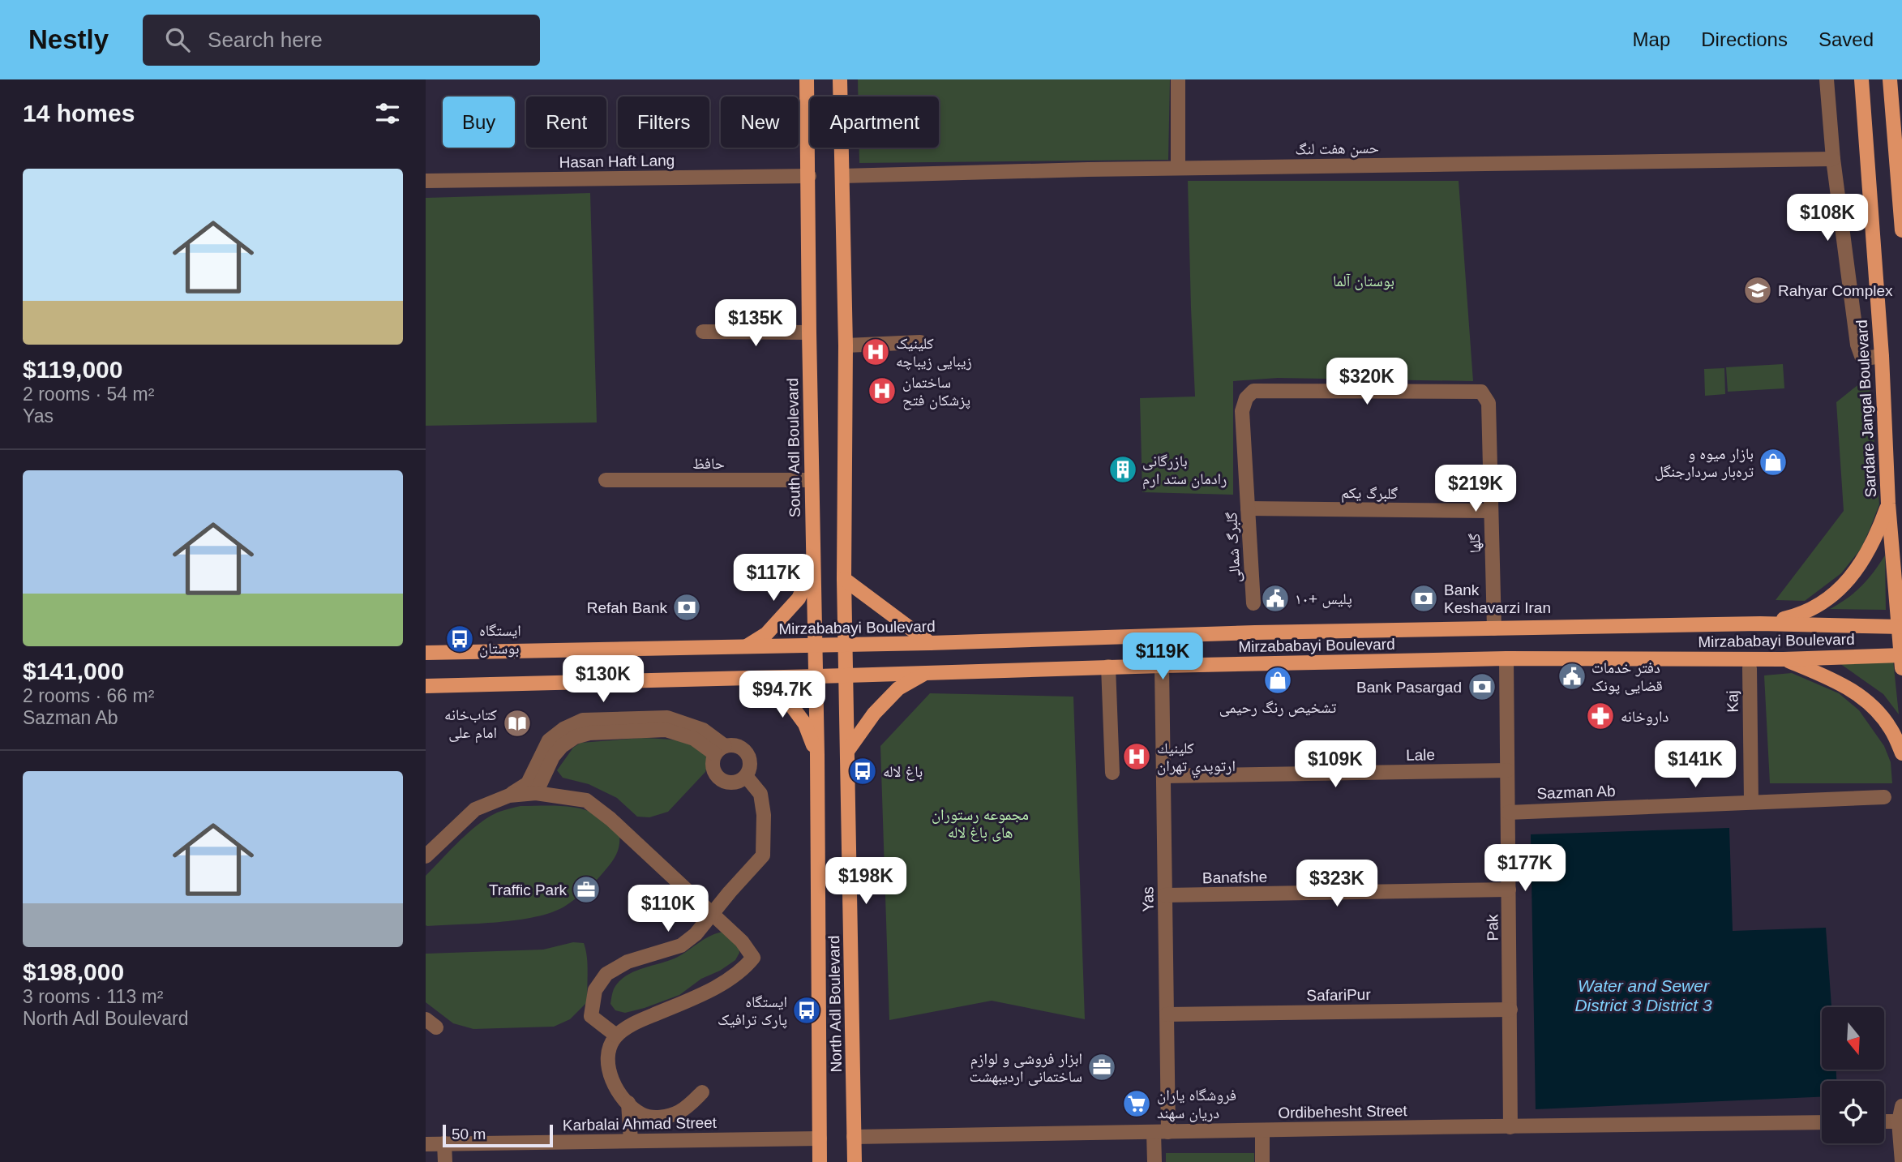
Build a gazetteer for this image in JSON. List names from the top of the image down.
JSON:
{
  "streets": {
    "main road": [
      "Sardare Jangal Boulevard",
      "South Adl Boulevard",
      "Mirzababayi Boulevard",
      "North Adl Boulevard"
    ],
    "street": [
      "حسن هفت لنگ",
      "Hasan Haft Lang",
      "حافظ",
      "گلبرگ یکم",
      "گلها",
      "گلبرگ شمالی",
      "Kaj",
      "Lale",
      "Sazman Ab",
      "Banafshe",
      "Yas",
      "Pak",
      "SafariPur",
      "Ordibehesht Street",
      "Karbalai Ahmad Street"
    ]
  },
  "crossings": [
    ["Hasan Haft Lang", "South Adl Boulevard"],
    ["Sardare Jangal Boulevard", "Mirzababayi Boulevard"],
    ["South Adl Boulevard", "حافظ"],
    ["South Adl Boulevard", "Mirzababayi Boulevard"],
    ["South Adl Boulevard", "North Adl Boulevard"],
    ["گلبرگ یکم", "گلها"],
    ["گلبرگ یکم", "گلبرگ شمالی"],
    ["گلها", "گلبرگ شمالی"],
    ["گلها", "Mirzababayi Boulevard"],
    ["Mirzababayi Boulevard", "Yas"],
    ["Mirzababayi Boulevard", "Pak"],
    ["Mirzababayi Boulevard", "North Adl Boulevard"],
    ["Kaj", "Sazman Ab"],
    ["Lale", "Yas"],
    ["Lale", "Pak"],
    ["Sazman Ab", "Pak"],
    ["Banafshe", "Yas"],
    ["Banafshe", "Pak"],
    ["Yas", "SafariPur"],
    ["Yas", "Ordibehesht Street"],
    ["Pak", "SafariPur"],
    ["Pak", "Ordibehesht Street"],
    ["North Adl Boulevard", "Ordibehesht Street"],
    ["North Adl Boulevard", "Karbalai Ahmad Street"]
  ],
  "water": ["Water and Sewer District 3 District 3"],
  "parks": ["بوستان آلما", "مجموعه رستوران های باغ لاله"],
  "places": {
    "school or university": ["Rahyar Complex"],
    "hospital": ["کلینیک زیبایی زیباچه", "ساختمان پزشکان فتح", "كلينيك ارتوپدي تهران"],
    "shop": ["بازار میوه و تره‌بار سردارجنگل", "تشخیص رنگ رحیمی"],
    "building": ["بازرگانی رادمان ستد ارم"],
    "public building": ["پلیس +۱۰", "دفتر خدمات قضایی پونک"],
    "bank": ["Bank Keshavarzi Iran", "Refah Bank", "Bank Pasargad"],
    "bus stop": ["ایستگاه بوستان", "باغ لاله", "ایستگاه پارک ترافیک"],
    "pharmacy": ["داروخانه"],
    "library": ["کتاب‌خانه امام علی"],
    "office": ["Traffic Park", "ابزار فروشی و لوازم ساختمانی اردیبهشت"],
    "supermarket": ["فروشگاه یاران دریان سهند"]
  },
  "scale_bar": "50 m",
  "north": "bottom",
  "page": {
    "header": "Nestly",
    "search": "Search here",
    "nav": ["Map", "Directions", "Saved"],
    "heading": "14 homes",
    "chip": [
      "Buy",
      "Rent",
      "Filters",
      "New",
      "Apartment"
    ],
    "list": [
      {
        "name": "$119,000",
        "note": "2 rooms · 54 m² · Yas"
      },
      {
        "name": "$141,000",
        "note": "2 rooms · 66 m² · Sazman Ab"
      },
      {
        "name": "$198,000",
        "note": "3 rooms · 113 m² · North Adl Boulevard"
      }
    ],
    "price": [
      "$108K",
      "$135K",
      "$320K",
      "$219K",
      "$117K",
      "$119K",
      "$130K",
      "$94.7K",
      "$109K",
      "$141K",
      "$177K",
      "$198K",
      "$323K",
      "$110K"
    ],
    "scale": "50 m"
  }
}
